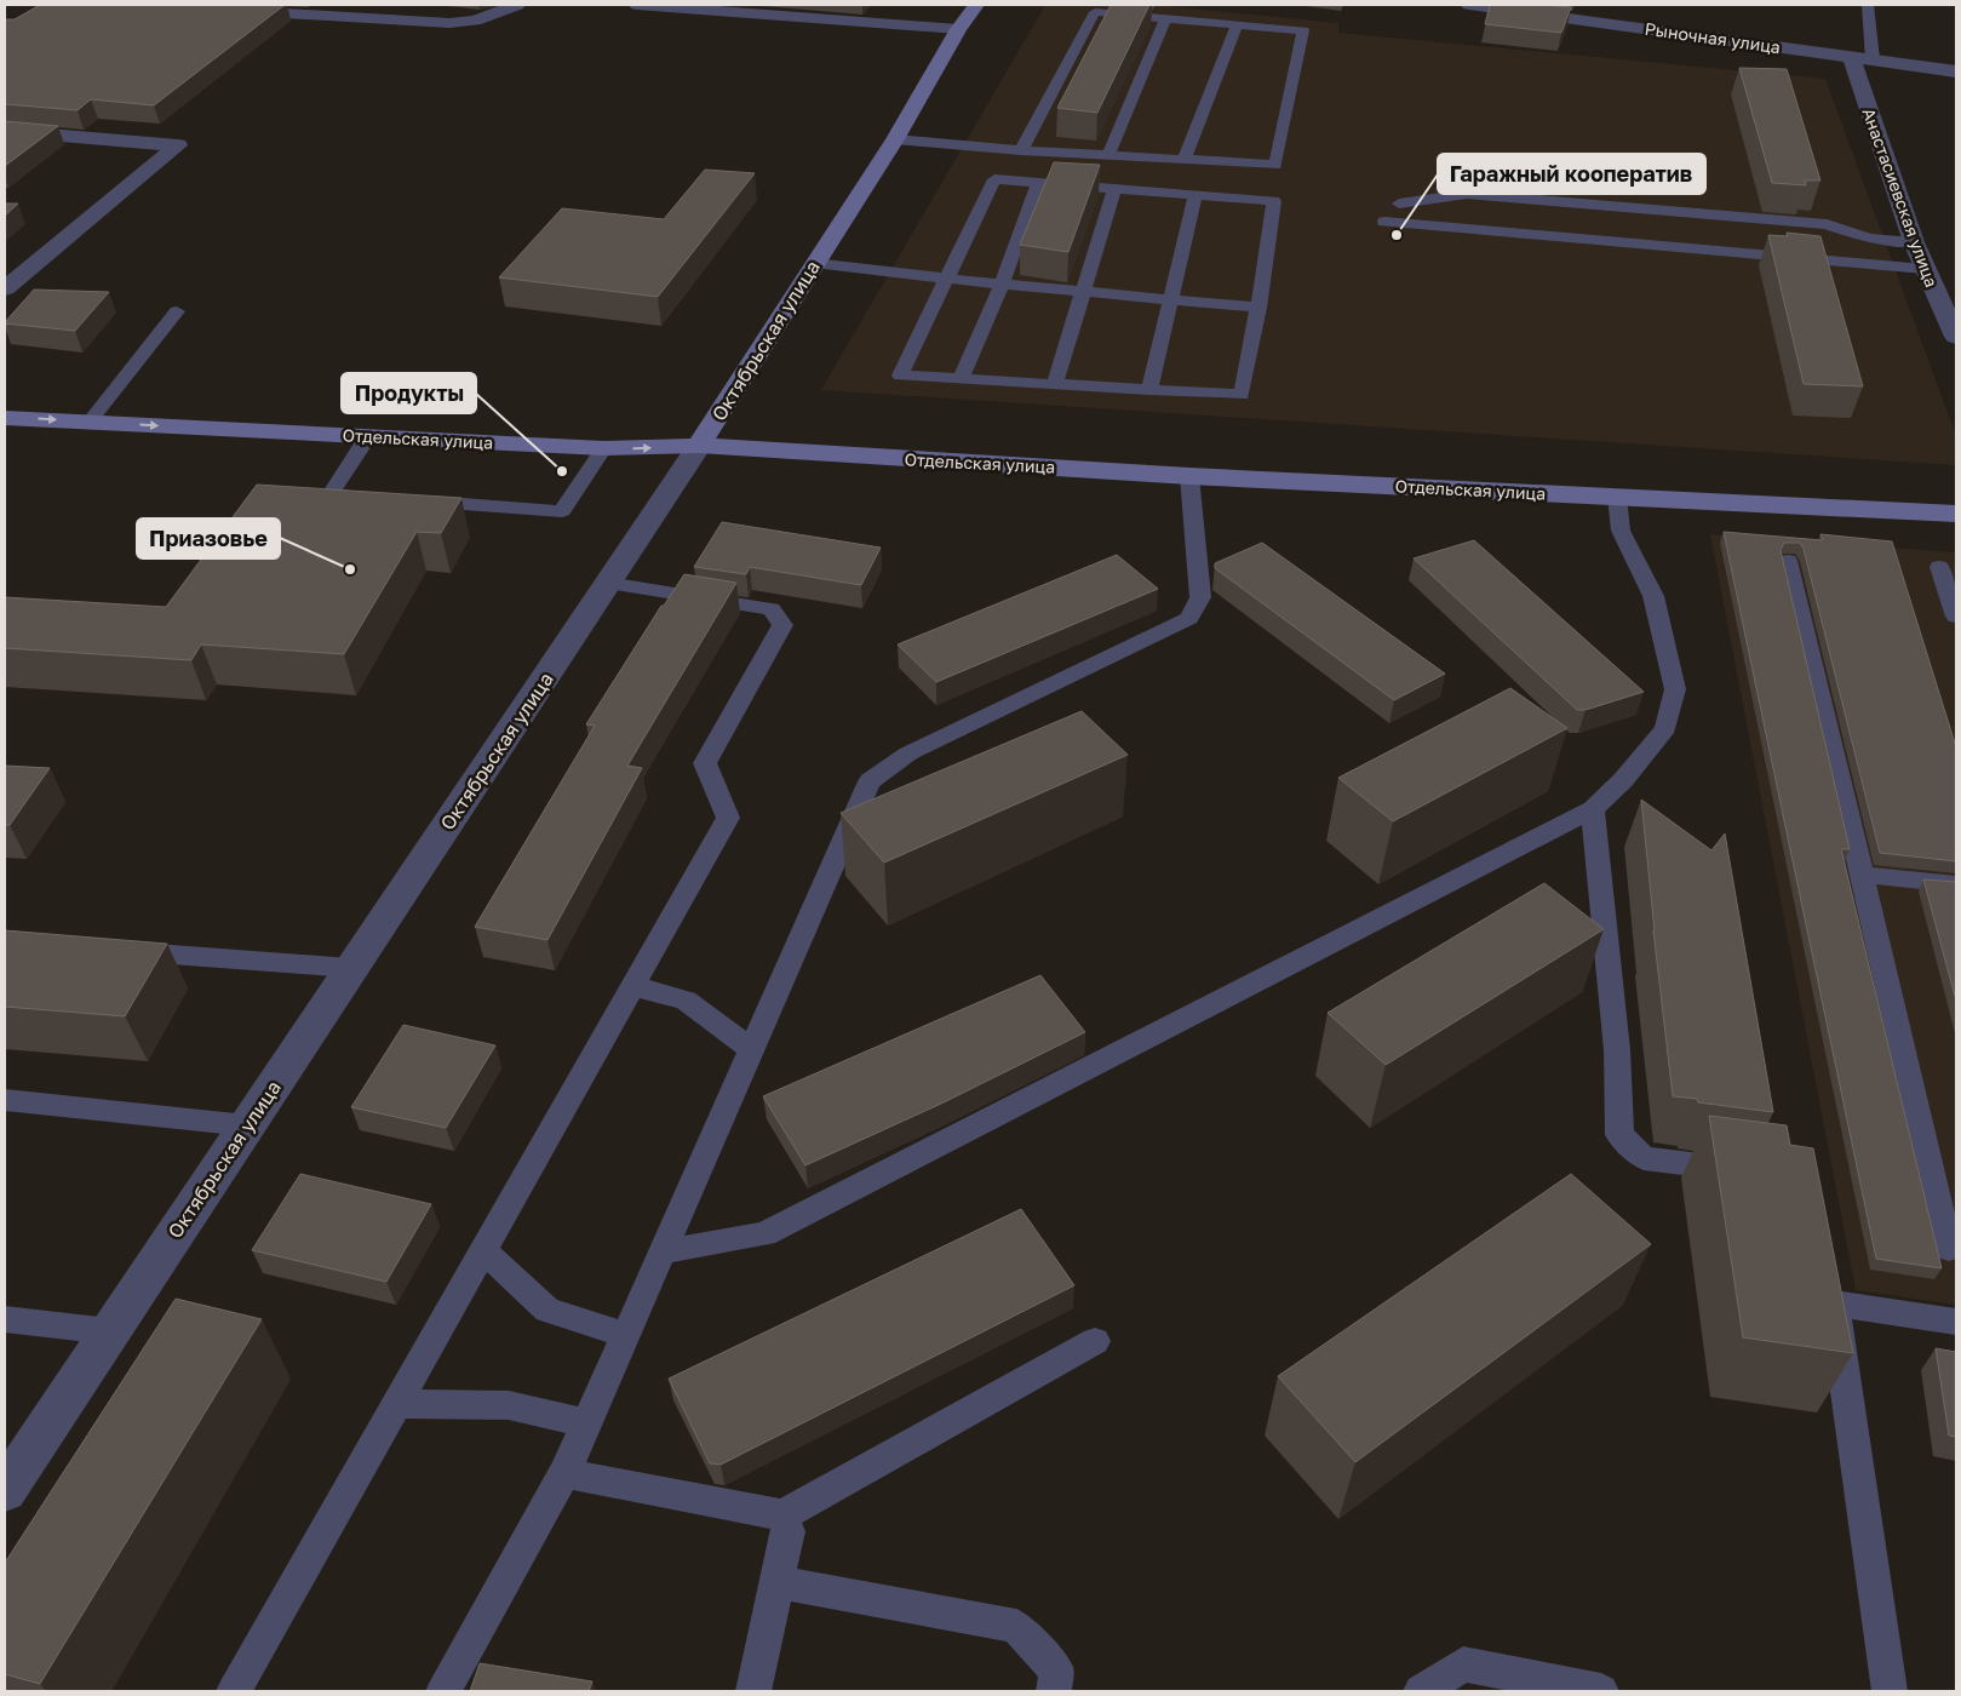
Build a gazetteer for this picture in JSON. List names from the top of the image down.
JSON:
{
  "streets": {
    "street": [
      "Рыночная улица",
      "Анастасиевская улица",
      "Октябрьская улица",
      "Отдельская улица"
    ]
  },
  "crossings": [
    ["Рыночная улица", "Анастасиевская улица"],
    ["Октябрьская улица", "Отдельская улица"]
  ],
  "places": ["Гаражный кооператив", "Продукты", "Приазовье"]
}
